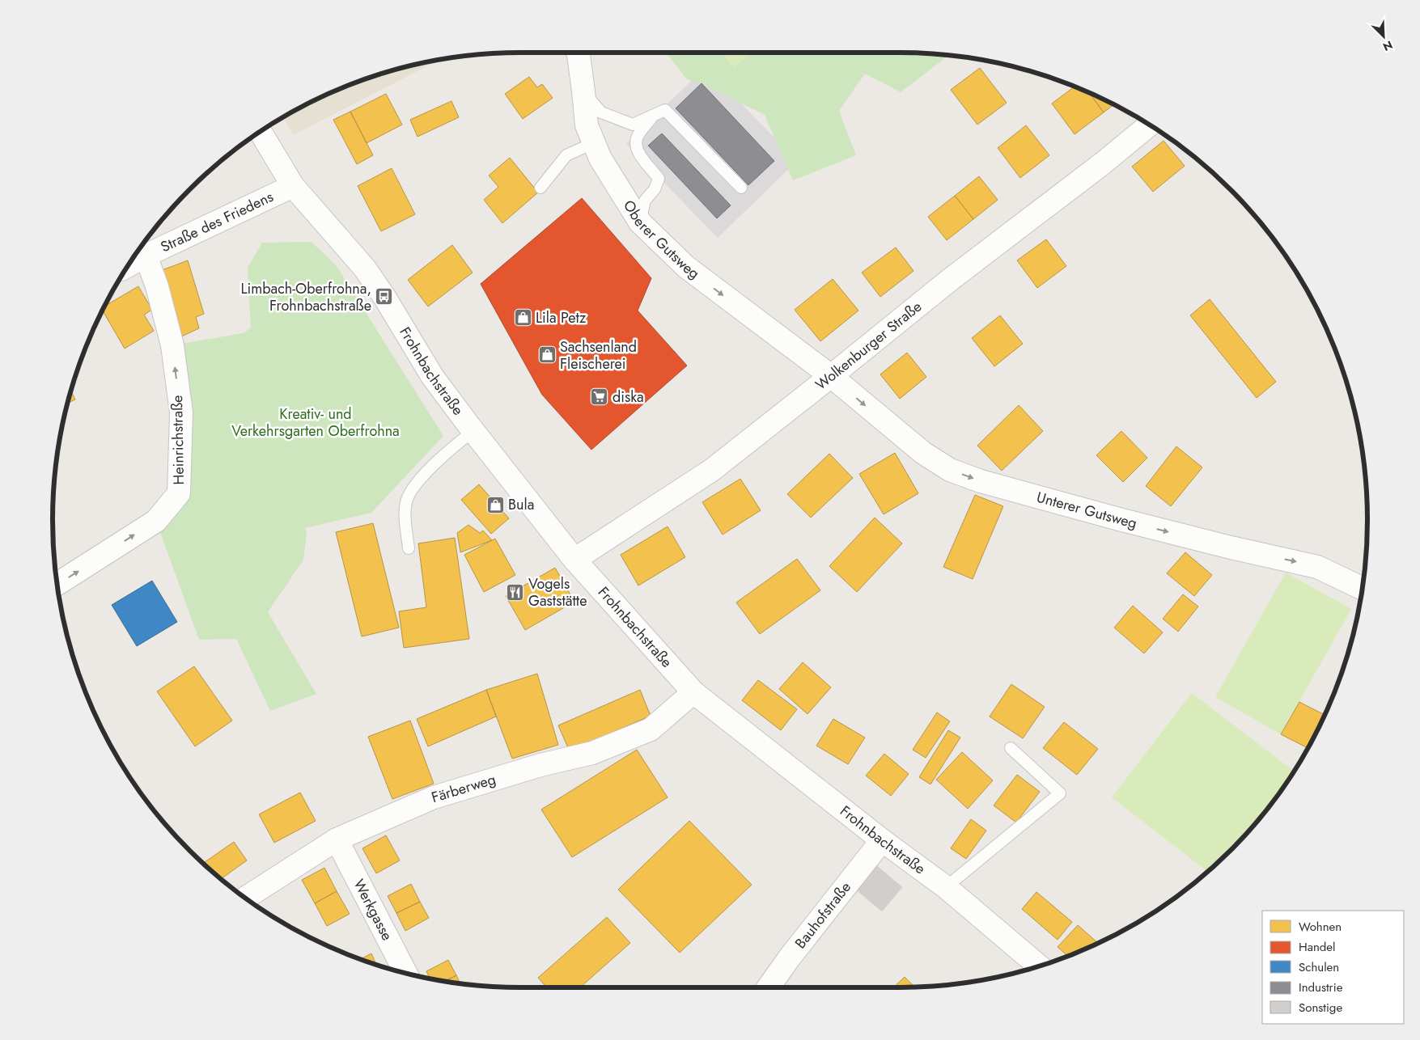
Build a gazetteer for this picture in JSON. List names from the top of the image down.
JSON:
{
  "streets": {
    "street": [
      "Straße des Friedens",
      "Oberer Gutsweg",
      "Wolkenburger Straße",
      "Frohnbachstraße",
      "Heinrichstraße",
      "Unterer Gutsweg",
      "Färberweg",
      "Werkgasse",
      "Bauhofstraße"
    ]
  },
  "crossings": [
    ["Straße des Friedens", "Frohnbachstraße"],
    ["Straße des Friedens", "Heinrichstraße"],
    ["Oberer Gutsweg", "Wolkenburger Straße"],
    ["Oberer Gutsweg", "Unterer Gutsweg"],
    ["Wolkenburger Straße", "Frohnbachstraße"],
    ["Wolkenburger Straße", "Unterer Gutsweg"],
    ["Frohnbachstraße", "Färberweg"],
    ["Frohnbachstraße", "Bauhofstraße"],
    ["Färberweg", "Werkgasse"]
  ],
  "one_way": ["Oberer Gutsweg", "Heinrichstraße", "Unterer Gutsweg"],
  "parks": ["Kreativ- und Verkehrsgarten Oberfrohna"],
  "places": {
    "bus stop": ["Limbach-Oberfrohna, Frohnbachstraße"],
    "shop": ["Lila Petz", "Sachsenland Fleischerei", "Bula"],
    "supermarket": ["diska"],
    "restaurant": ["Vogels Gaststätte"]
  },
  "legend": [
    "Wohnen",
    "Handel",
    "Schulen",
    "Industrie",
    "Sonstige"
  ],
  "north": "bottom right"
}
